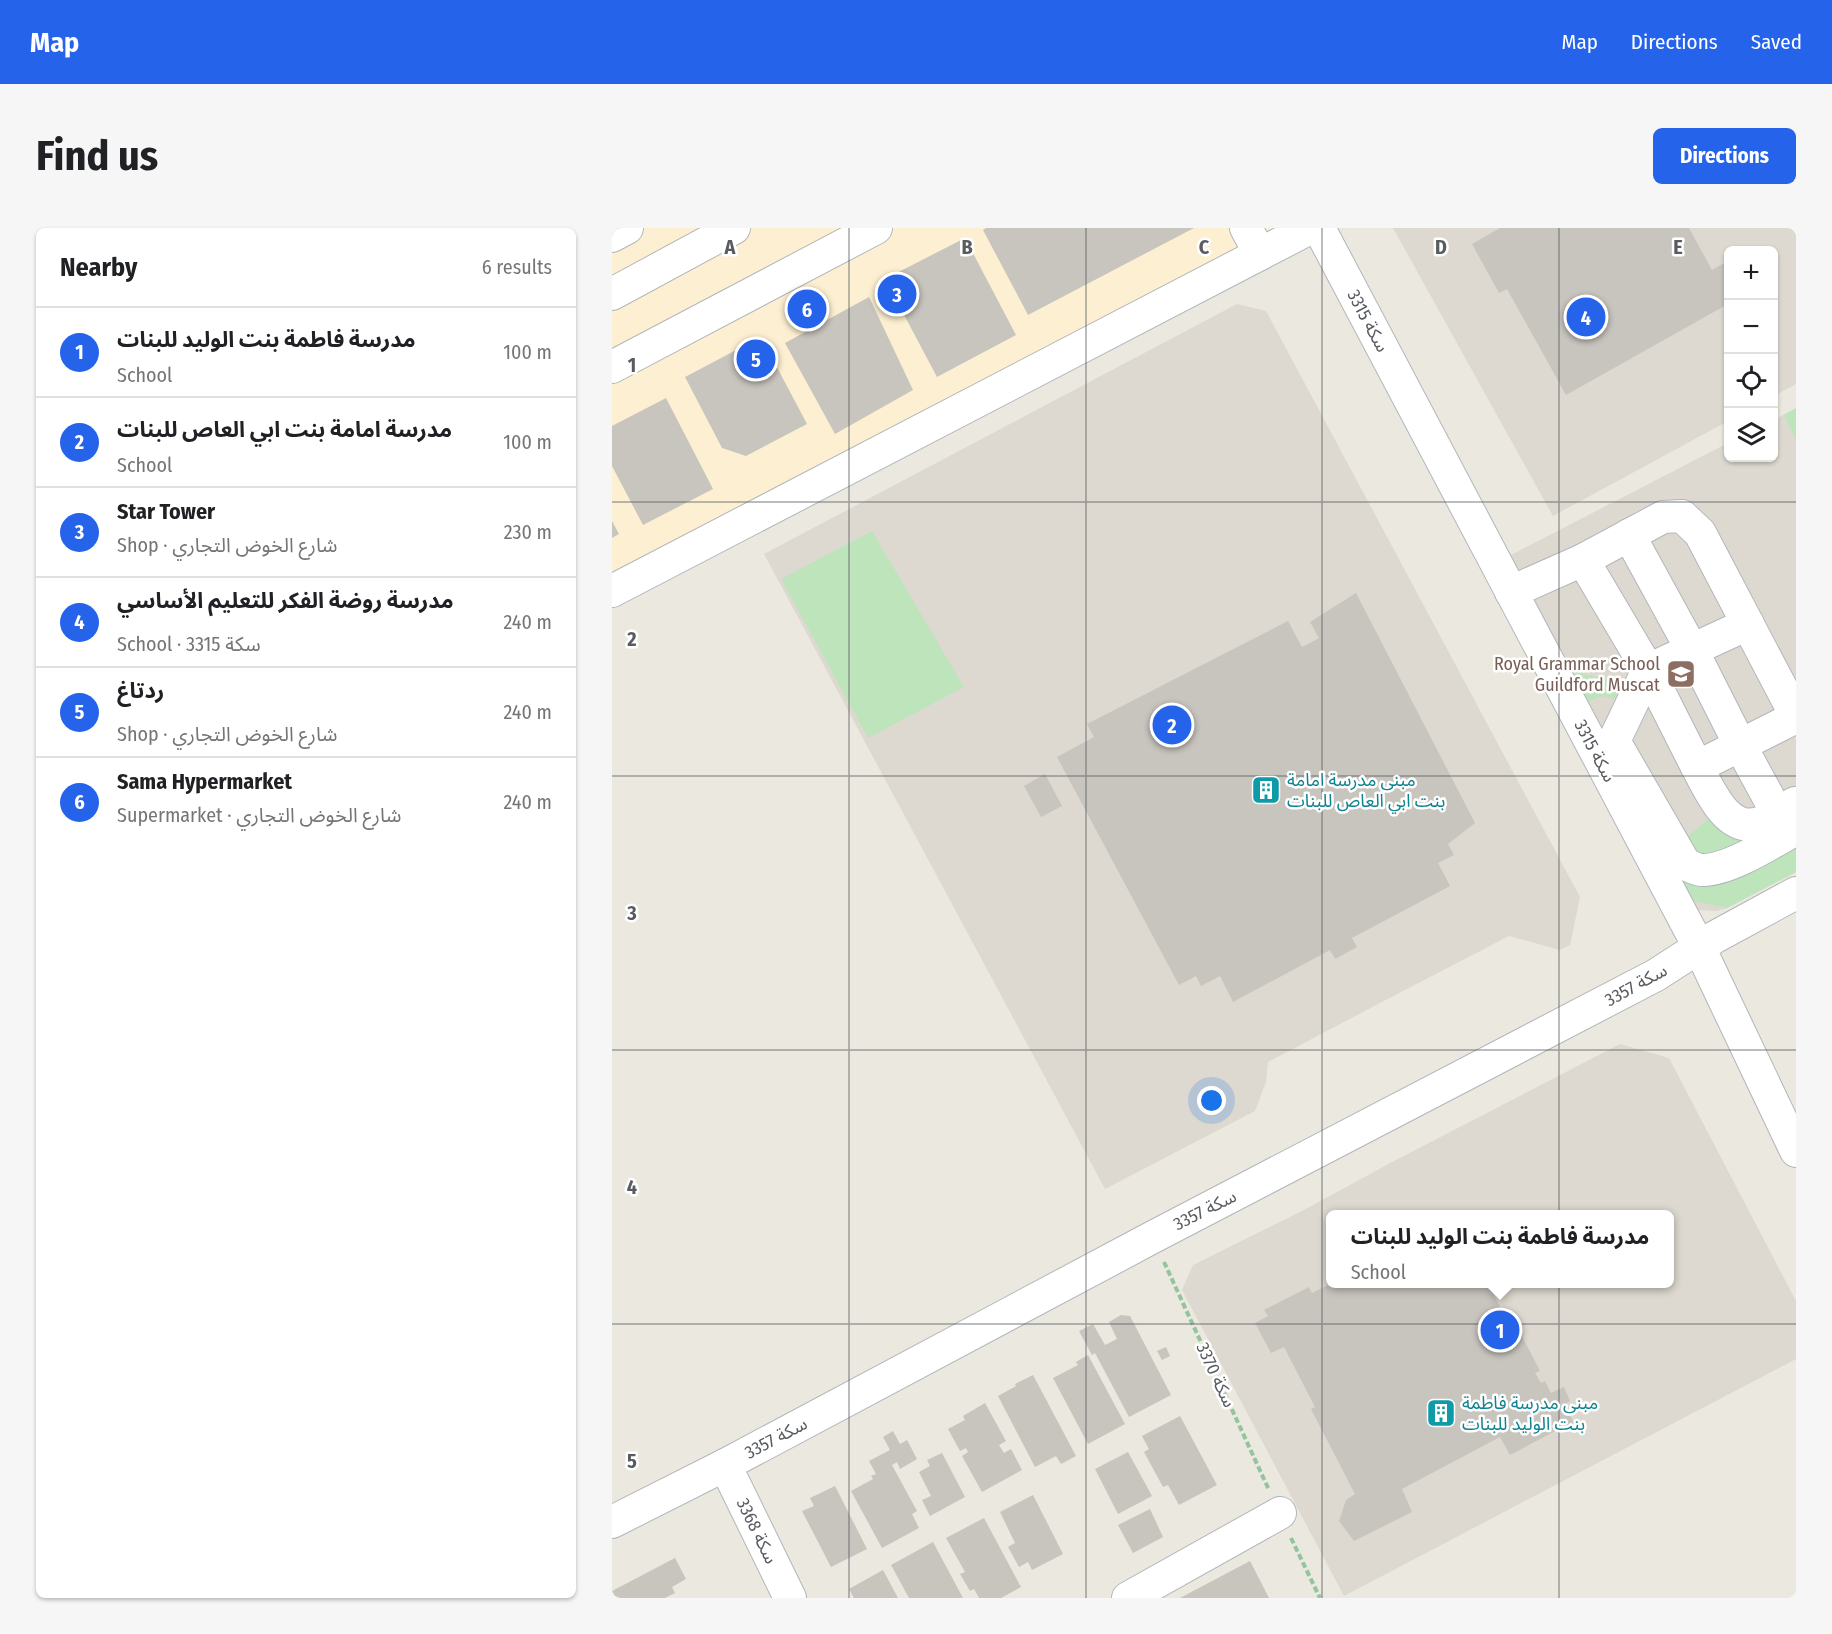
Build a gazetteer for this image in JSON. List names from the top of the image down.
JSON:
{
  "streets": {
    "street": ["سكة 3315", "سكة 3357", "سكة 3368"],
    "path": ["سكة 3370"]
  },
  "crossings": [
    ["سكة 3315", "سكة 3357"],
    ["سكة 3357", "سكة 3370"],
    ["سكة 3357", "سكة 3368"]
  ],
  "places": {
    "school or university": ["Royal Grammar School Guildford Muscat"],
    "building": ["مبنى مدرسة امامة بنت ابي العاص للبنات", "مبنى مدرسة فاطمة بنت الوليد للبنات"]
  },
  "page": {
    "header": "Map",
    "nav": ["Map", "Directions", "Saved"],
    "buttons": "Directions",
    "title": "Find us",
    "heading": ["Nearby", "6 results"],
    "map_buttons": ["+", "−"],
    "pins": [
      "3",
      "6",
      "4",
      "5",
      "2",
      "1"
    ],
    "list": [
      {
        "mark": "1",
        "name": "مدرسة فاطمة بنت الوليد للبنات",
        "note": "School",
        "value": "100 m"
      },
      {
        "mark": "2",
        "name": "مدرسة امامة بنت ابي العاص للبنات",
        "note": "School",
        "value": "100 m"
      },
      {
        "mark": "3",
        "name": "Star Tower",
        "note": "Shop · شارع الخوض التجاري",
        "value": "230 m"
      },
      {
        "mark": "4",
        "name": "مدرسة روضة الفكر للتعليم الأساسي",
        "note": "School · سكة 3315",
        "value": "240 m"
      },
      {
        "mark": "5",
        "name": "ردتاغ",
        "note": "Shop · شارع الخوض التجاري",
        "value": "240 m"
      },
      {
        "mark": "6",
        "name": "Sama Hypermarket",
        "note": "Supermarket · شارع الخوض التجاري",
        "value": "240 m"
      }
    ],
    "popup": ["مدرسة فاطمة بنت الوليد للبنات", "School"]
  },
  "grid": {
    "columns": [
      "A",
      "B",
      "C",
      "D",
      "E"
    ],
    "rows": [
      "1",
      "2",
      "3",
      "4",
      "5"
    ]
  }
}
